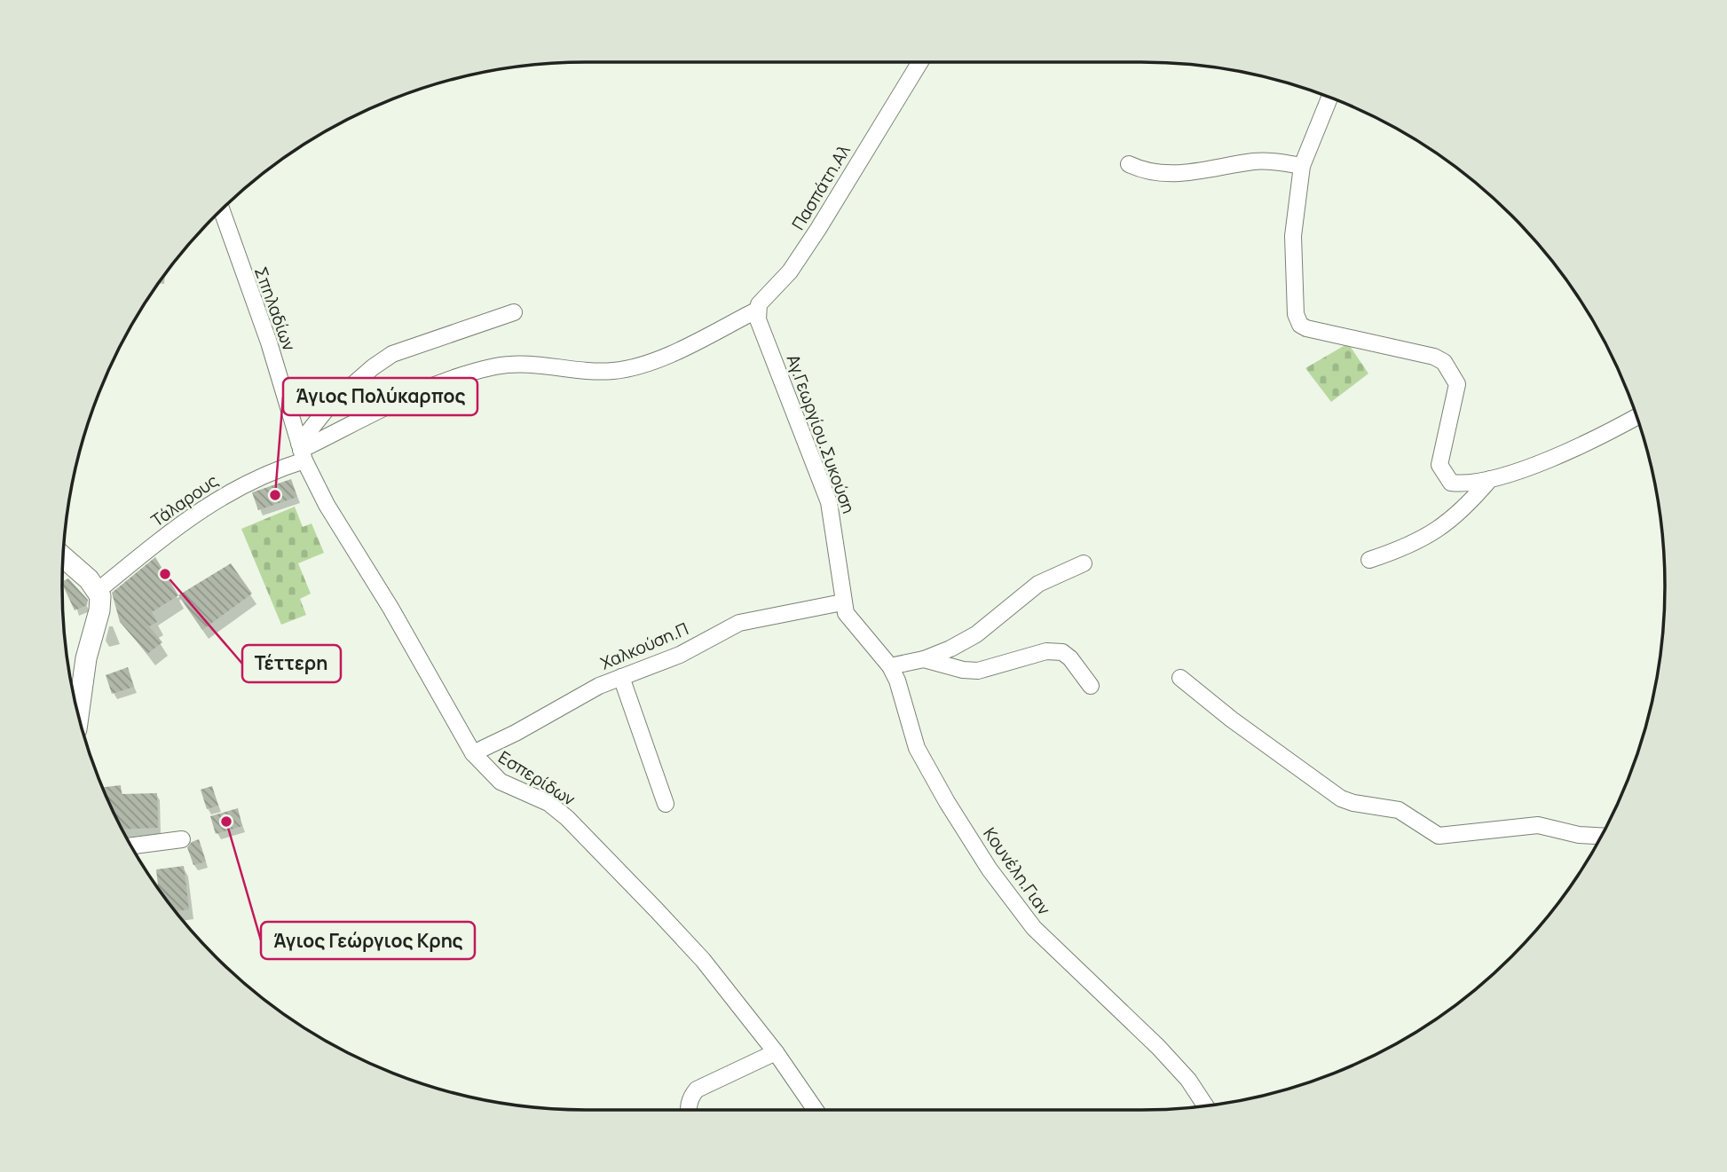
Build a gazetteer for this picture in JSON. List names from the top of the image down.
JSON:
{
  "streets": {
    "street": [
      "Πασπάτη.Αλ",
      "Σπηλαδίων",
      "Αγ.Γεωργίου.Συκούση",
      "Τάλαρους",
      "Χαλκούση.Π",
      "Εσπερίδων",
      "Κουνέλη.Γιαν"
    ]
  },
  "crossings": [
    ["Πασπάτη.Αλ", "Αγ.Γεωργίου.Συκούση"],
    ["Πασπάτη.Αλ", "Τάλαρους"],
    ["Σπηλαδίων", "Τάλαρους"],
    ["Σπηλαδίων", "Εσπερίδων"],
    ["Αγ.Γεωργίου.Συκούση", "Τάλαρους"],
    ["Αγ.Γεωργίου.Συκούση", "Χαλκούση.Π"],
    ["Αγ.Γεωργίου.Συκούση", "Κουνέλη.Γιαν"],
    ["Τάλαρους", "Εσπερίδων"],
    ["Χαλκούση.Π", "Εσπερίδων"]
  ],
  "places": ["Άγιος Πολύκαρπος", "Τέττερη", "Άγιος Γεώργιος Κρης"]
}
